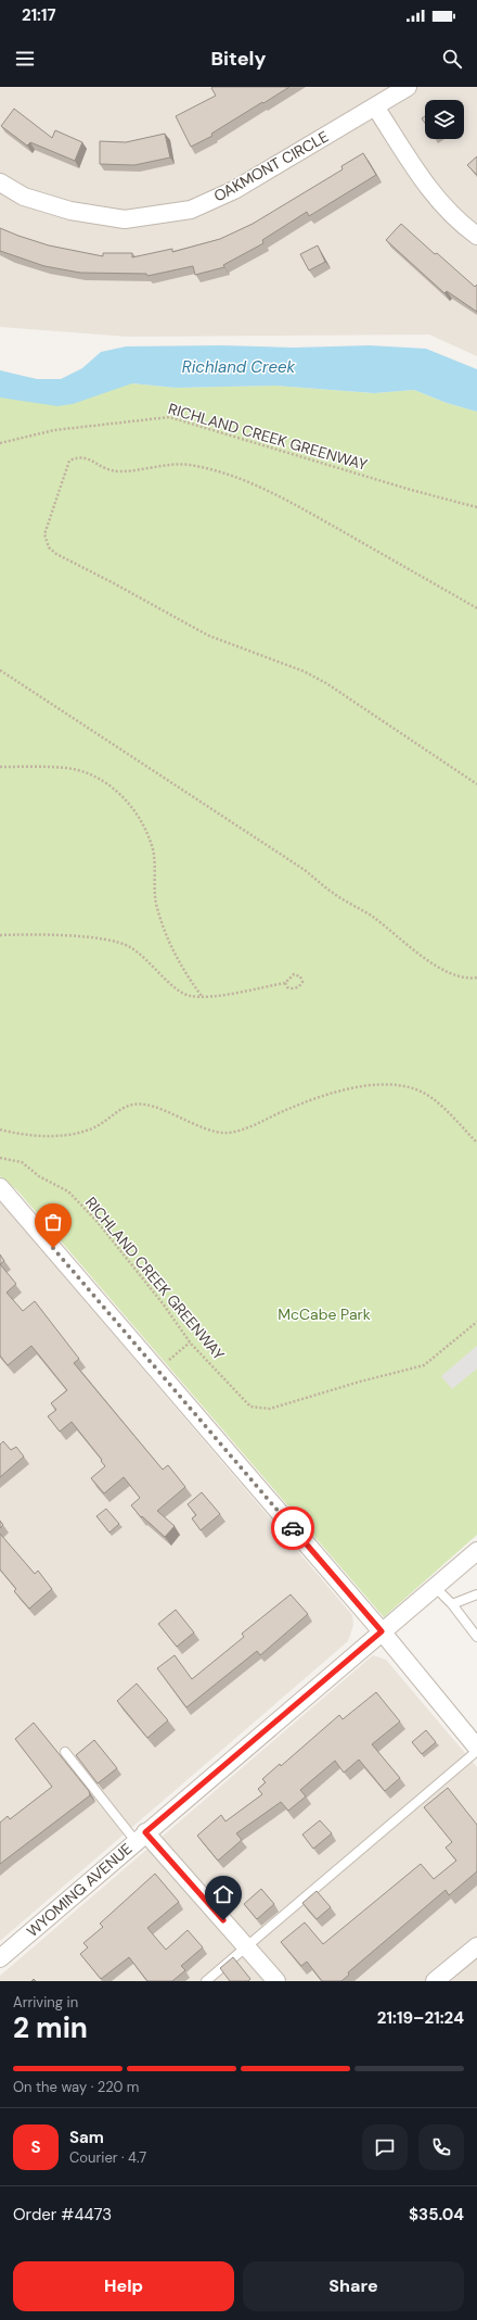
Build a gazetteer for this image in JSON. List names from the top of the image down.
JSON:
{
  "streets": {
    "street": ["OAKMONT CIRCLE", "WYOMING AVENUE"],
    "path": ["RICHLAND CREEK GREENWAY"]
  },
  "water": ["Richland Creek"],
  "parks": ["McCabe Park"],
  "page": {
    "status": "21:17",
    "header": "Bitely",
    "heading": ["2 min", "Arriving in", "21:19–21:24"],
    "panel": [
      "Sam",
      "Courier · 4.7",
      "Order #4473",
      "$35.04"
    ],
    "bar": "On the way · 220 m",
    "round": "S",
    "buttons": ["Help", "Share"]
  }
}
